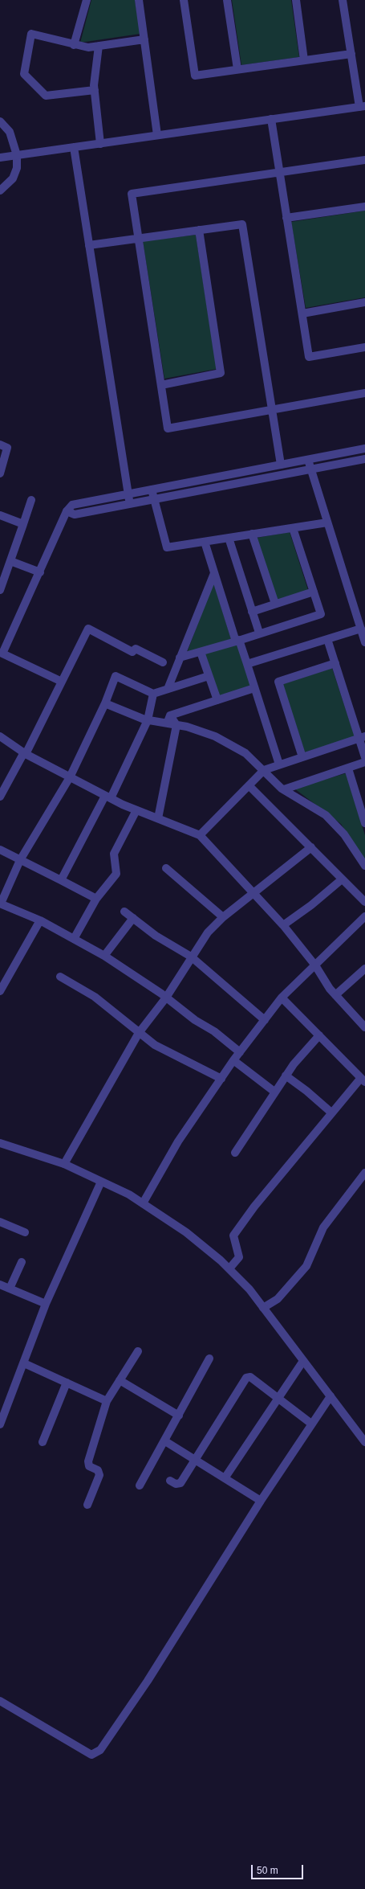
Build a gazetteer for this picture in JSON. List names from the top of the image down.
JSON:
{
  "scale_bar": "50 m"
}
